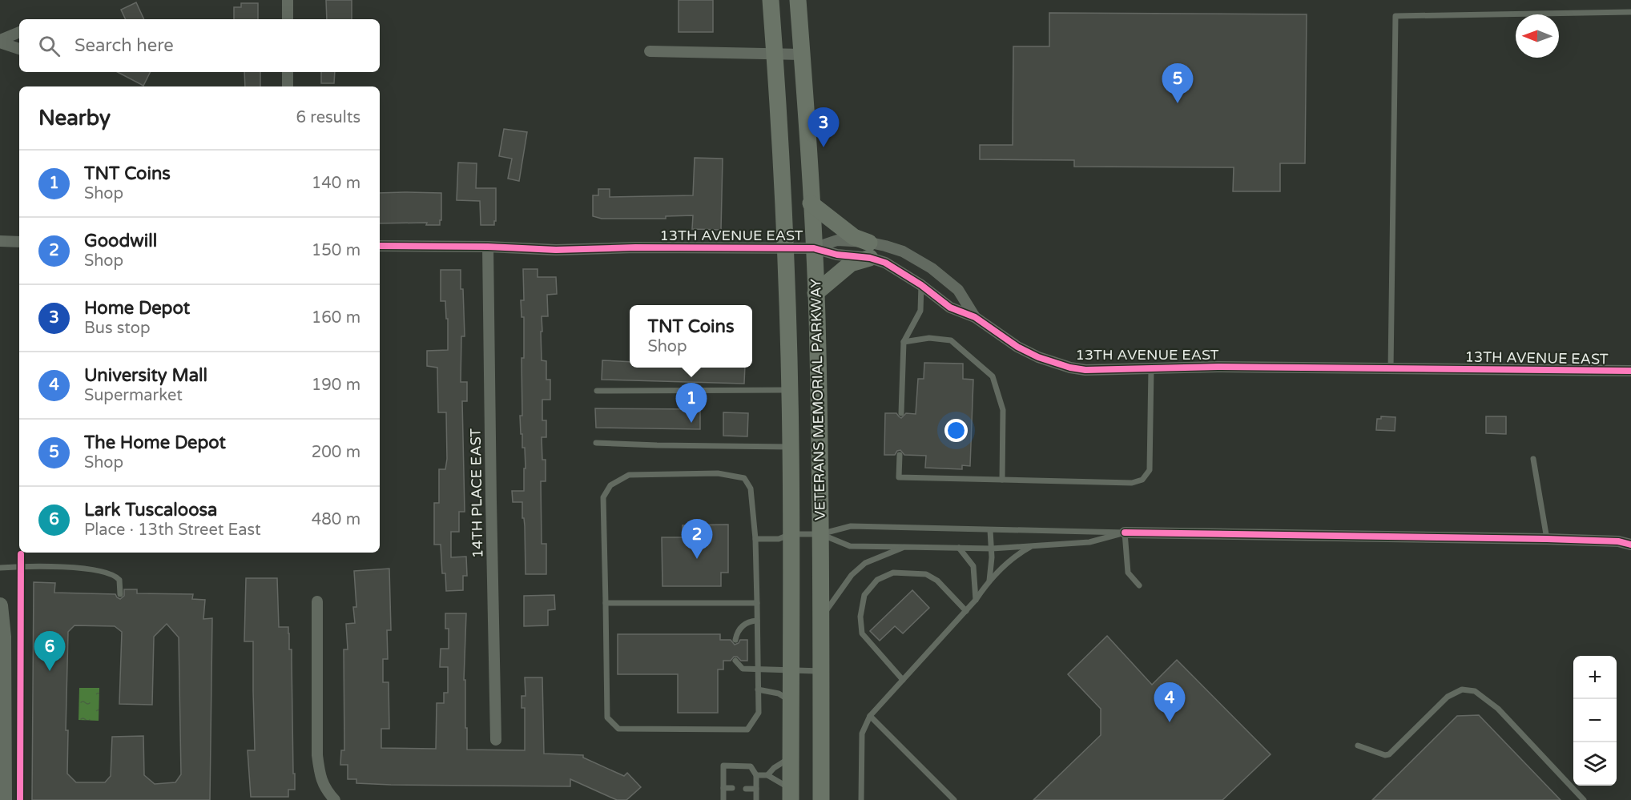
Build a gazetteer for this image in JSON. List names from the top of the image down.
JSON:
{
  "streets": {
    "main road": ["VETERANS MEMORIAL PARKWAY"],
    "street": ["13TH AVENUE EAST", "14TH PLACE EAST"]
  },
  "crossings": [
    ["13TH AVENUE EAST", "VETERANS MEMORIAL PARKWAY"],
    ["13TH AVENUE EAST", "14TH PLACE EAST"]
  ],
  "north": "left",
  "page": {
    "search": "Search here",
    "pins": [
      "5",
      "3",
      "1",
      "2",
      "6",
      "4"
    ],
    "heading": ["Nearby", "6 results"],
    "list": [
      {
        "mark": "1",
        "name": "TNT Coins",
        "note": "Shop",
        "value": "140 m"
      },
      {
        "mark": "2",
        "name": "Goodwill",
        "note": "Shop",
        "value": "150 m"
      },
      {
        "mark": "3",
        "name": "Home Depot",
        "note": "Bus stop",
        "value": "160 m"
      },
      {
        "mark": "4",
        "name": "University Mall",
        "note": "Supermarket",
        "value": "190 m"
      },
      {
        "mark": "5",
        "name": "The Home Depot",
        "note": "Shop",
        "value": "200 m"
      },
      {
        "mark": "6",
        "name": "Lark Tuscaloosa",
        "note": "Place · 13th Street East",
        "value": "480 m"
      }
    ],
    "popup": ["TNT Coins", "Shop"],
    "map_buttons": ["+", "−"]
  }
}
